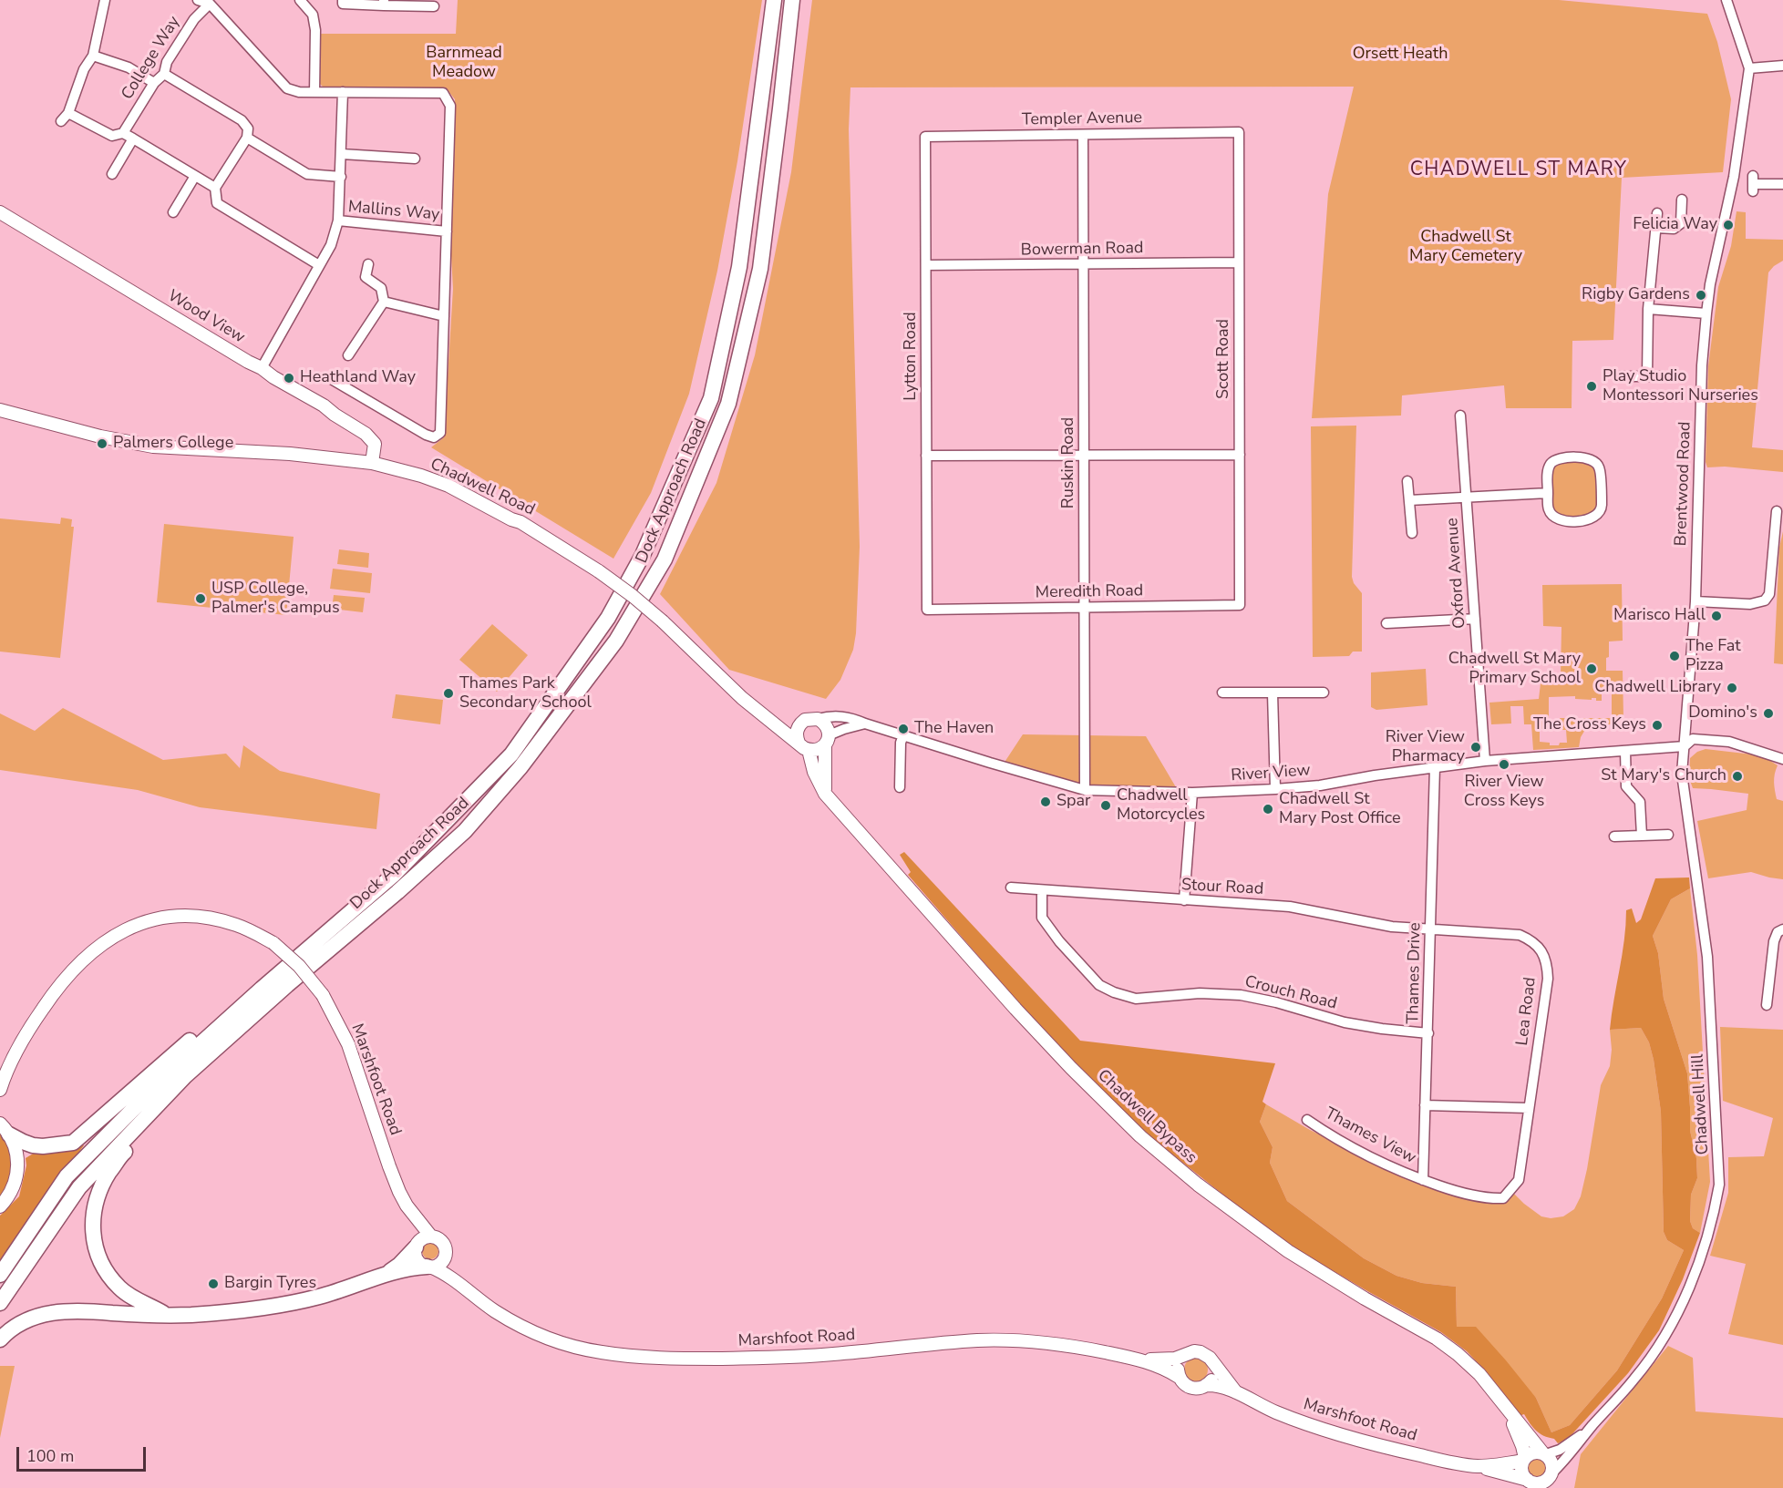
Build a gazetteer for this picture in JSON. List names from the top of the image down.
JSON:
{
  "streets": {
    "highway": ["Dock Approach Road"],
    "main road": [
      "Wood View",
      "Chadwell Road",
      "Marshfoot Road",
      "Chadwell Bypass"
    ],
    "street": [
      "College Way",
      "Templer Avenue",
      "Mallins Way",
      "Bowerman Road",
      "Lytton Road",
      "Scott Road",
      "Ruskin Road",
      "Brentwood Road",
      "Oxford Avenue",
      "Meredith Road",
      "River View",
      "Stour Road",
      "Thames Drive",
      "Crouch Road",
      "Lea Road",
      "Chadwell Hill",
      "Thames View"
    ]
  },
  "crossings": [
    ["Templer Avenue", "Lytton Road"],
    ["Templer Avenue", "Scott Road"],
    ["Templer Avenue", "Ruskin Road"],
    ["Bowerman Road", "Lytton Road"],
    ["Bowerman Road", "Scott Road"],
    ["Bowerman Road", "Ruskin Road"],
    ["Wood View", "Chadwell Road"],
    ["Lytton Road", "Meredith Road"],
    ["Scott Road", "Meredith Road"],
    ["Ruskin Road", "Meredith Road"],
    ["Ruskin Road", "River View"],
    ["Brentwood Road", "River View"],
    ["Brentwood Road", "Chadwell Hill"],
    ["Chadwell Road", "River View"],
    ["Chadwell Road", "Chadwell Bypass"],
    ["Oxford Avenue", "River View"],
    ["River View", "Thames Drive"],
    ["River View", "Chadwell Hill"],
    ["River View", "Chadwell Bypass"],
    ["Stour Road", "Thames Drive"],
    ["Stour Road", "Crouch Road"],
    ["Stour Road", "Lea Road"],
    ["Thames Drive", "Crouch Road"],
    ["Thames Drive", "Lea Road"],
    ["Thames Drive", "Thames View"],
    ["Lea Road", "Thames View"],
    ["Marshfoot Road", "Chadwell Hill"],
    ["Marshfoot Road", "Chadwell Bypass"],
    ["Chadwell Hill", "Chadwell Bypass"]
  ],
  "districts": ["CHADWELL ST MARY"],
  "parks": ["Barnmead Meadow", "Orsett Heath", "Chadwell St Mary Cemetery"],
  "places": [
    "Felicia Way",
    "Rigby Gardens",
    "Heathland Way",
    "Play Studio Montessori Nurseries",
    "Palmers College",
    "USP College, Palmer's Campus",
    "Marisco Hall",
    "The Fat Pizza",
    "Chadwell St Mary Primary School",
    "Chadwell Library",
    "Thames Park Secondary School",
    "Domino's",
    "The Cross Keys",
    "The Haven",
    "River View Pharmacy",
    "River View Cross Keys",
    "St Mary's Church",
    "Spar",
    "Chadwell Motorcycles",
    "Chadwell St Mary Post Office",
    "Bargin Tyres"
  ],
  "scale_bar": "100 m"
}
